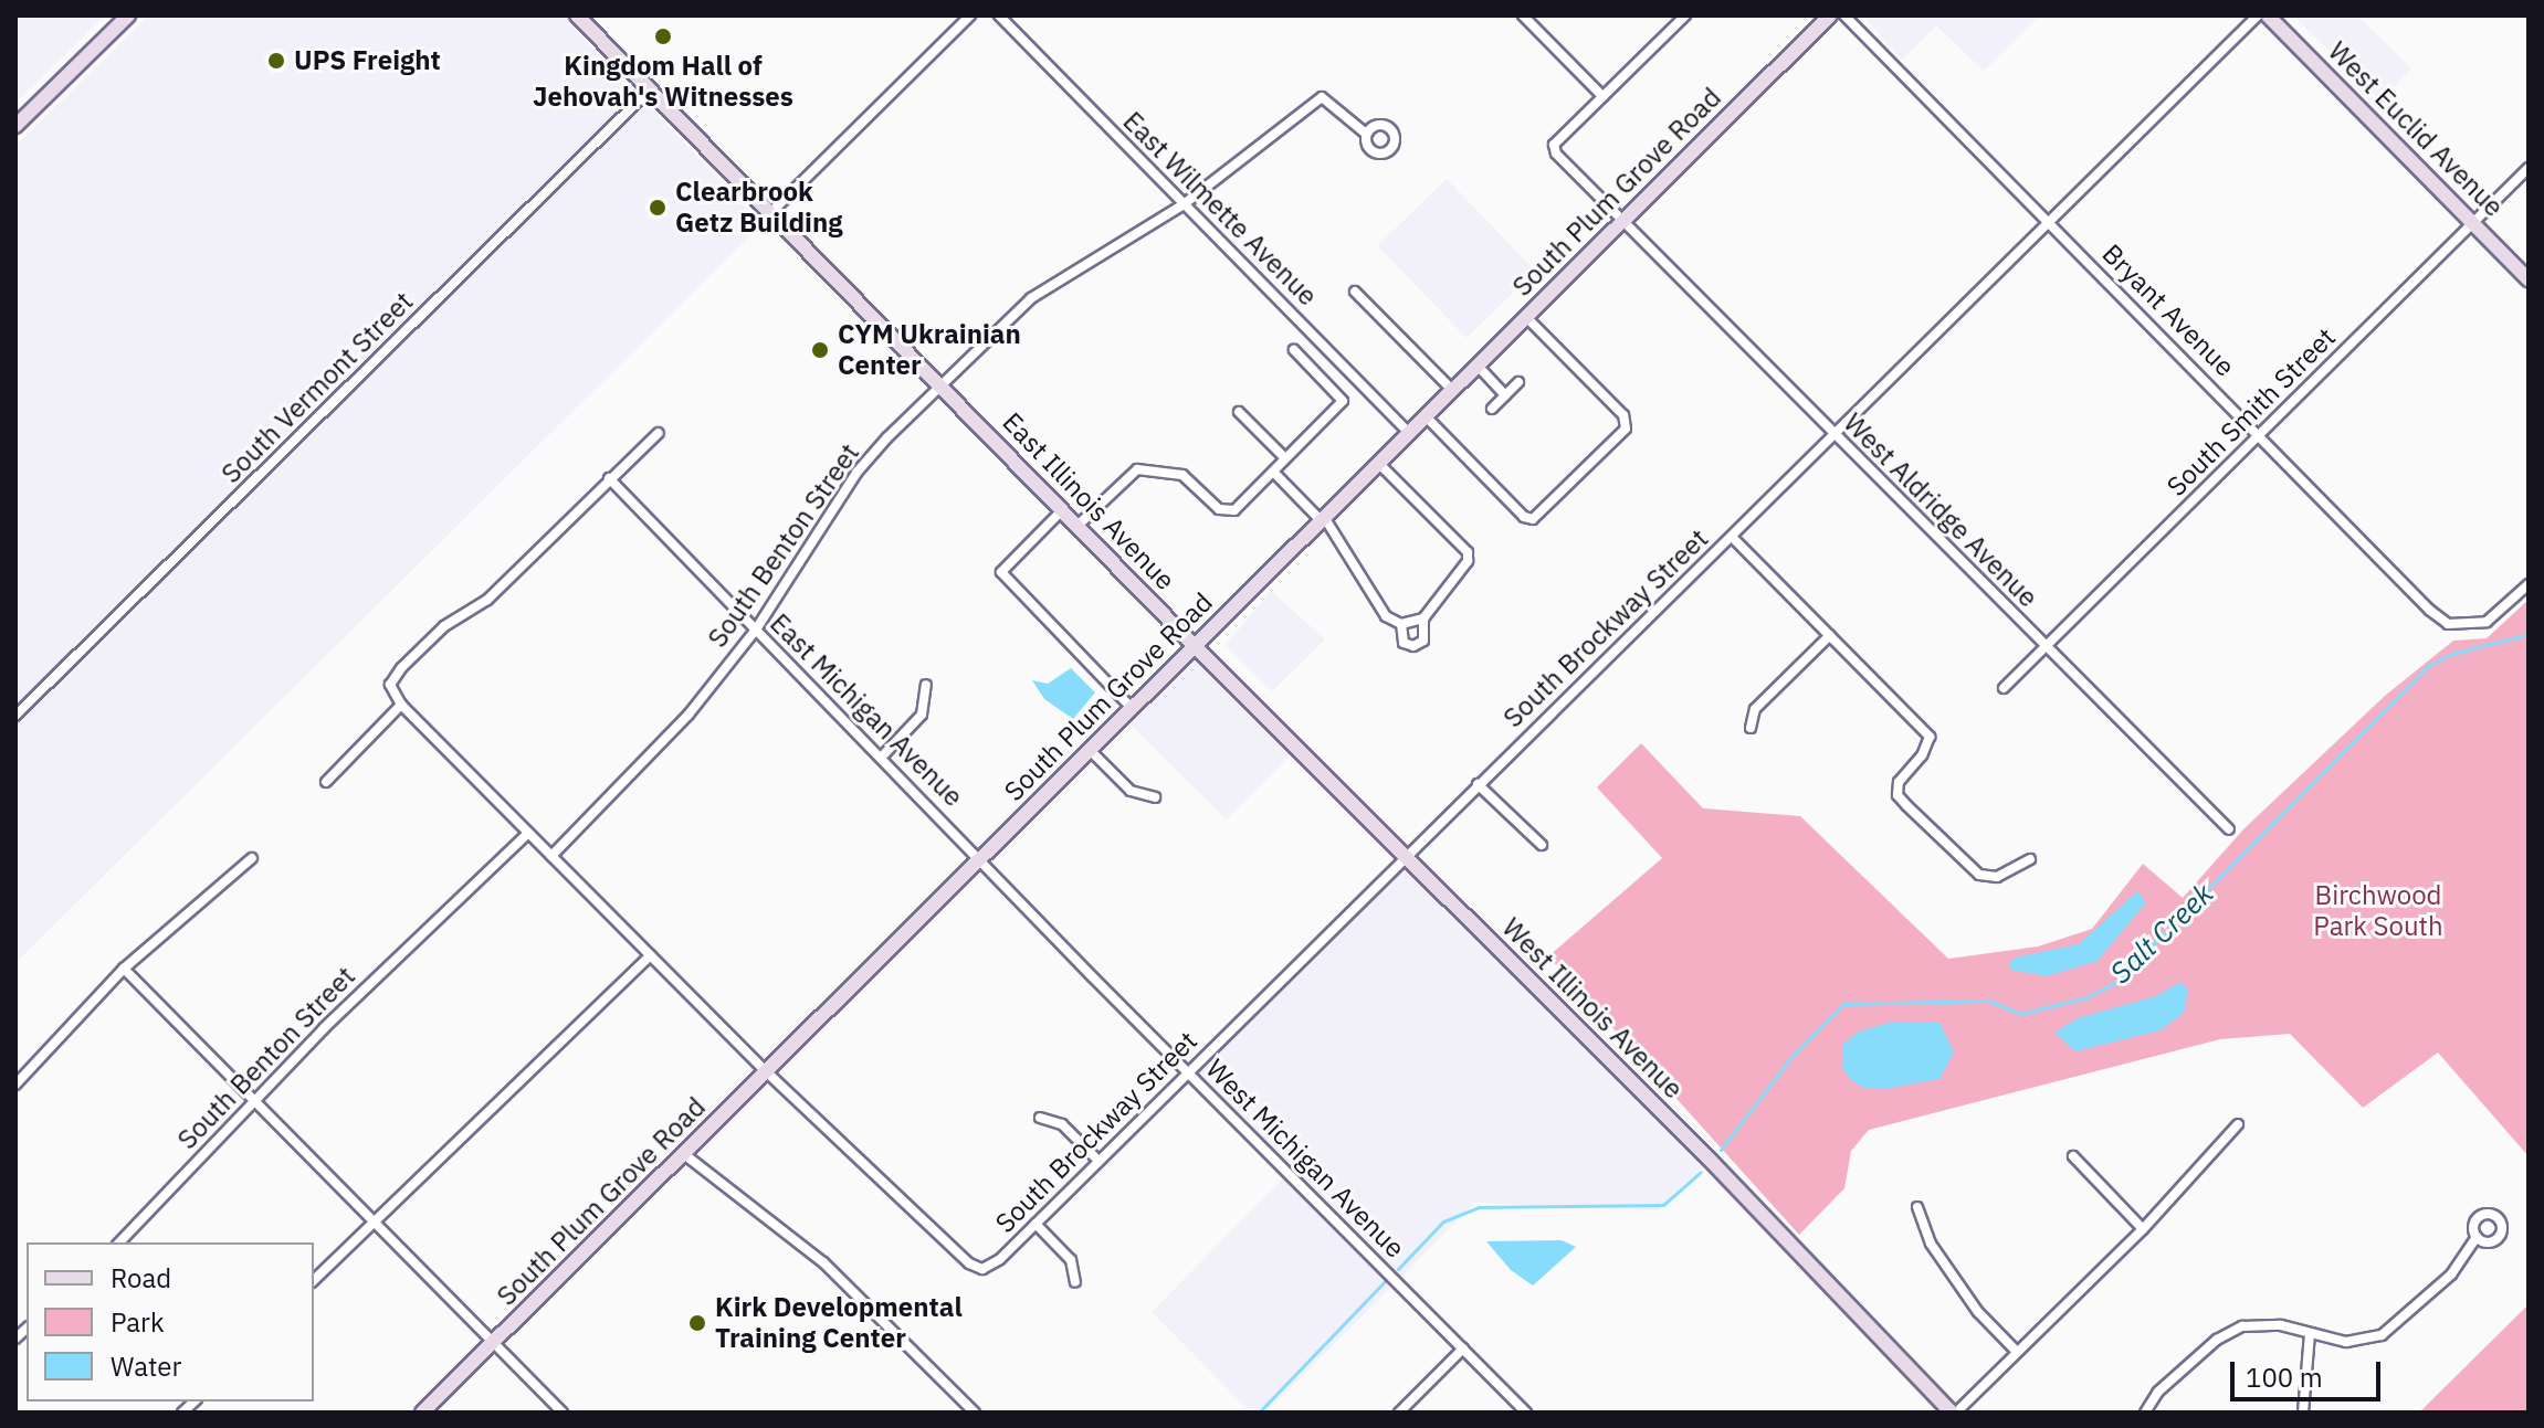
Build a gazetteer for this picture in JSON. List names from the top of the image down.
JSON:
{
  "streets": {
    "main road": [
      "West Euclid Avenue",
      "South Plum Grove Road",
      "East Illinois Avenue",
      "West Illinois Avenue"
    ],
    "street": [
      "East Wilmette Avenue",
      "Bryant Avenue",
      "South Vermont Street",
      "South Smith Street",
      "West Aldridge Avenue",
      "South Benton Street",
      "South Brockway Street",
      "East Michigan Avenue",
      "West Michigan Avenue"
    ]
  },
  "crossings": [
    ["West Euclid Avenue", "South Smith Street"],
    ["South Plum Grove Road", "East Wilmette Avenue"],
    ["South Plum Grove Road", "East Illinois Avenue"],
    ["South Plum Grove Road", "West Aldridge Avenue"],
    ["South Plum Grove Road", "South Brockway Street"],
    ["South Plum Grove Road", "East Michigan Avenue"],
    ["South Plum Grove Road", "West Illinois Avenue"],
    ["South Plum Grove Road", "West Michigan Avenue"],
    ["East Wilmette Avenue", "South Benton Street"],
    ["Bryant Avenue", "South Smith Street"],
    ["Bryant Avenue", "South Brockway Street"],
    ["South Vermont Street", "East Illinois Avenue"],
    ["South Smith Street", "West Aldridge Avenue"],
    ["East Illinois Avenue", "South Benton Street"],
    ["East Illinois Avenue", "West Illinois Avenue"],
    ["West Aldridge Avenue", "South Brockway Street"],
    ["South Benton Street", "East Michigan Avenue"],
    ["South Brockway Street", "West Illinois Avenue"],
    ["South Brockway Street", "West Michigan Avenue"],
    ["East Michigan Avenue", "West Michigan Avenue"]
  ],
  "water": ["Salt Creek"],
  "parks": ["Birchwood Park South"],
  "places": [
    "Kingdom Hall of Jehovah's Witnesses",
    "UPS Freight",
    "Clearbrook Getz Building",
    "CYM Ukrainian Center",
    "Kirk Developmental Training Center"
  ],
  "legend": ["Road", "Park", "Water"],
  "scale_bar": "100 m"
}
